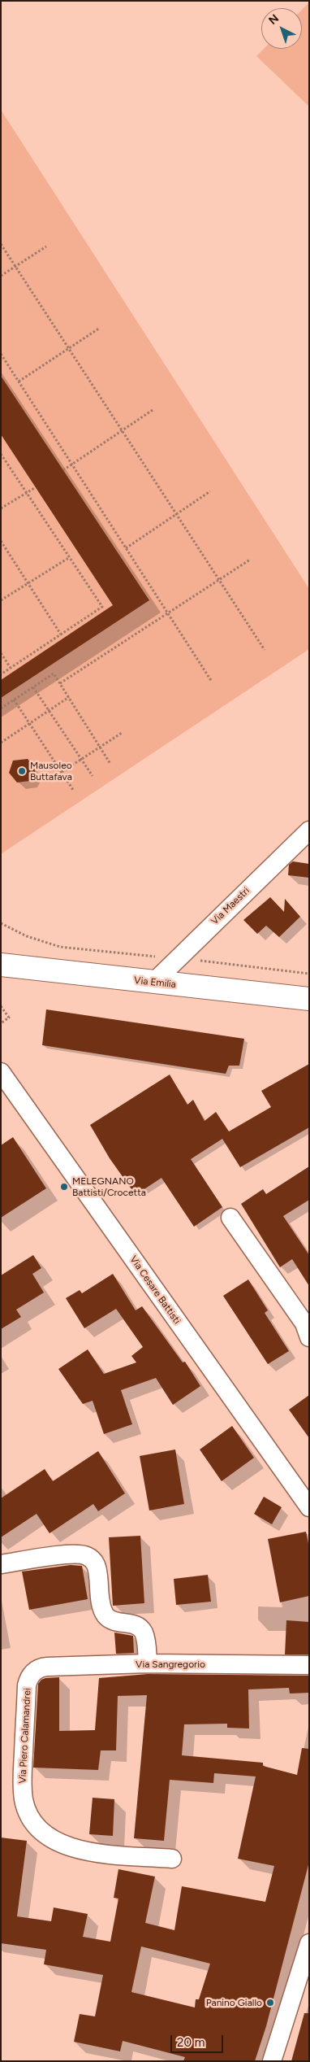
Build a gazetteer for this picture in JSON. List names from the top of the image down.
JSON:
{
  "streets": {
    "street": [
      "Via Maestri",
      "Via Emilia",
      "Via Cesare Battisti",
      "Via Sangregorio",
      "Via Piero Calamandrei"
    ]
  },
  "crossings": [
    ["Via Maestri", "Via Emilia"],
    ["Via Sangregorio", "Via Piero Calamandrei"]
  ],
  "places": ["Mausoleo Buttafava", "MELEGNANO Battisti/Crocetta", "Panino Giallo"],
  "scale_bar": "20 m",
  "north": "top left"
}
